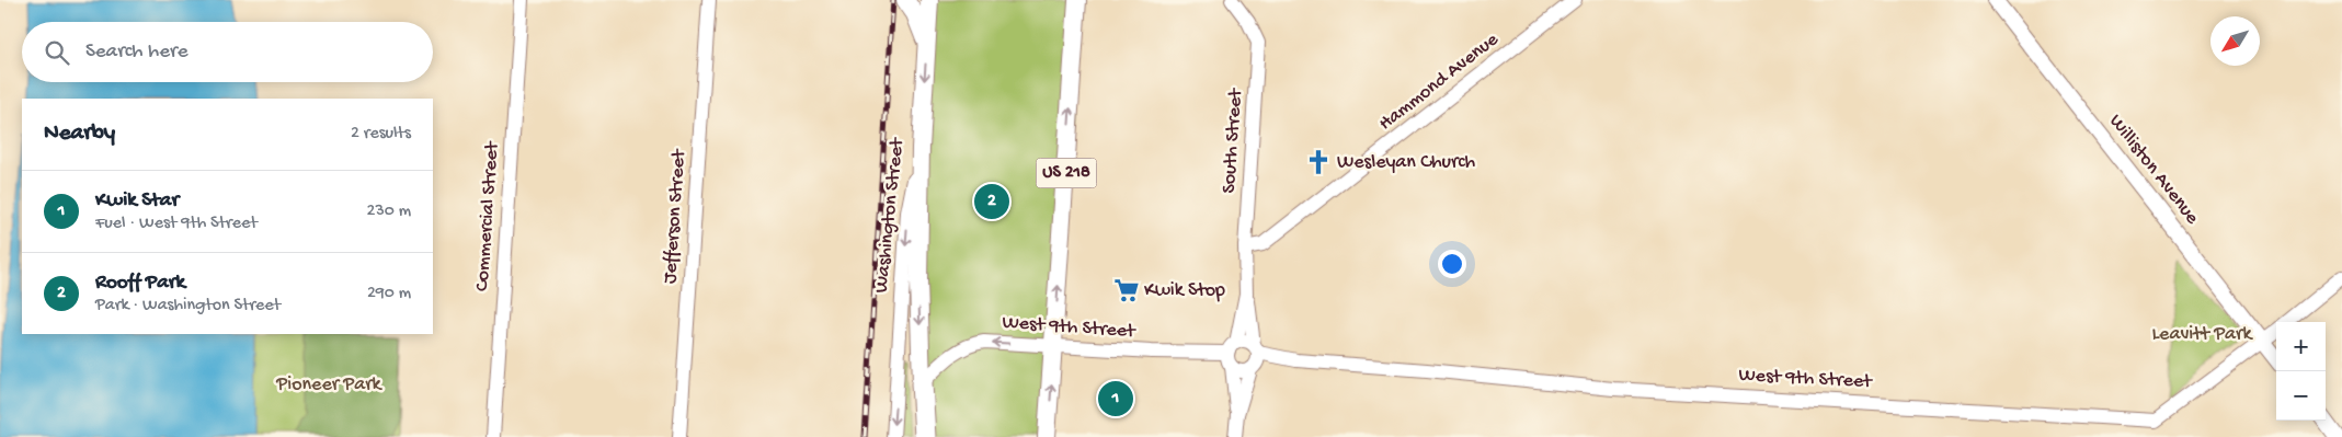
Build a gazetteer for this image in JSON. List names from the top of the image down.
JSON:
{
  "streets": {
    "highway": ["US 218", "Washington Street"],
    "main road": ["Williston Avenue"],
    "street": [
      "Hammond Avenue",
      "South Street",
      "Commercial Street",
      "Jefferson Street",
      "West 9th Street"
    ]
  },
  "crossings": [
    ["Hammond Avenue", "South Street"],
    ["South Street", "West 9th Street"],
    ["Williston Avenue", "West 9th Street"],
    ["US 218", "West 9th Street"]
  ],
  "parks": ["Leavitt Park", "Pioneer Park"],
  "places": {
    "church": ["Wesleyan Church"],
    "supermarket": ["Kwik Stop"]
  },
  "north": "bottom left",
  "page": {
    "search": "Search here",
    "heading": ["Nearby", "2 results"],
    "list": [
      {
        "mark": "1",
        "name": "Kwik Star",
        "note": "Fuel · West 9th Street",
        "value": "230 m"
      },
      {
        "mark": "2",
        "name": "Rooff Park",
        "note": "Park · Washington Street",
        "value": "290 m"
      }
    ],
    "pins": ["2", "1"],
    "map_buttons": ["+", "−"]
  }
}
